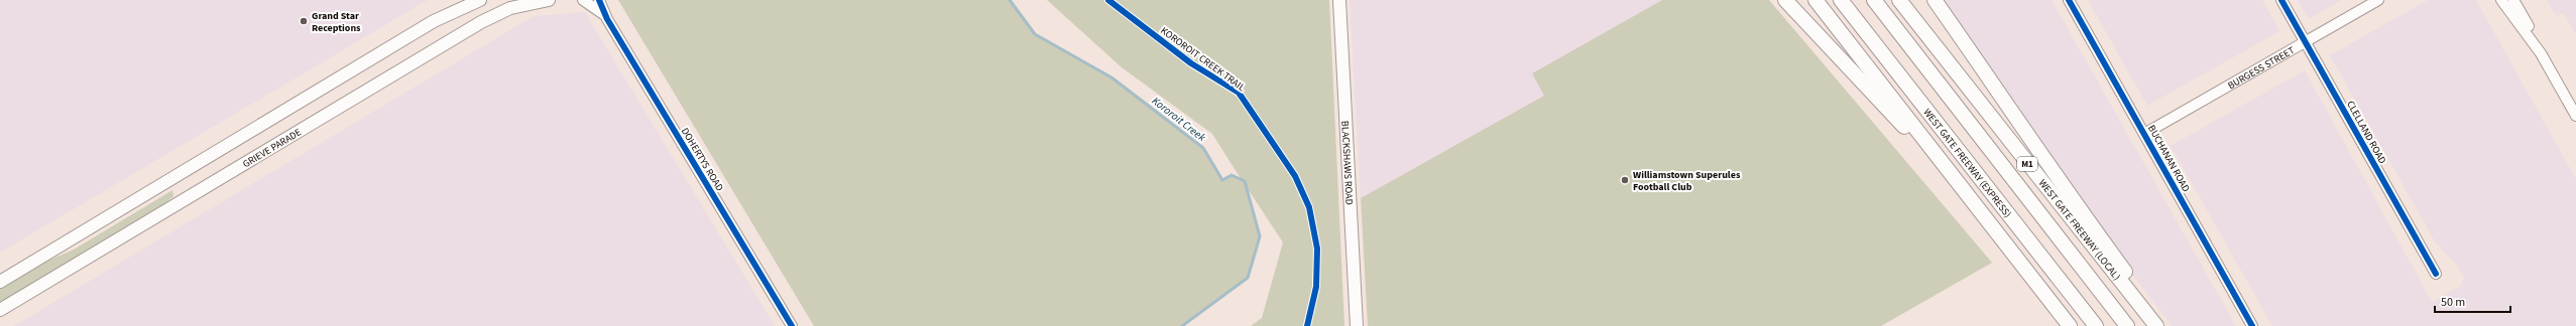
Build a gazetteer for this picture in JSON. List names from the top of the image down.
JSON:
{
  "streets": {
    "highway": ["WEST GATE FREEWAY (EXPRESS)", "M1", "WEST GATE FREEWAY (LOCAL)"],
    "main road": ["GRIEVE PARADE", "BLACKSHAWS ROAD"],
    "street": [
      "BURGESS STREET",
      "CLELLAND ROAD",
      "BUCHANAN ROAD",
      "DOHERTYS ROAD"
    ],
    "cycle path": ["KOROROIT CREEK TRAIL"]
  },
  "crossings": [
    ["BURGESS STREET", "CLELLAND ROAD"],
    ["BURGESS STREET", "BUCHANAN ROAD"]
  ],
  "water": ["Kororoit Creek"],
  "places": ["Grand Star Receptions", "Williamstown Superules Football Club"],
  "scale_bar": "50 m"
}
